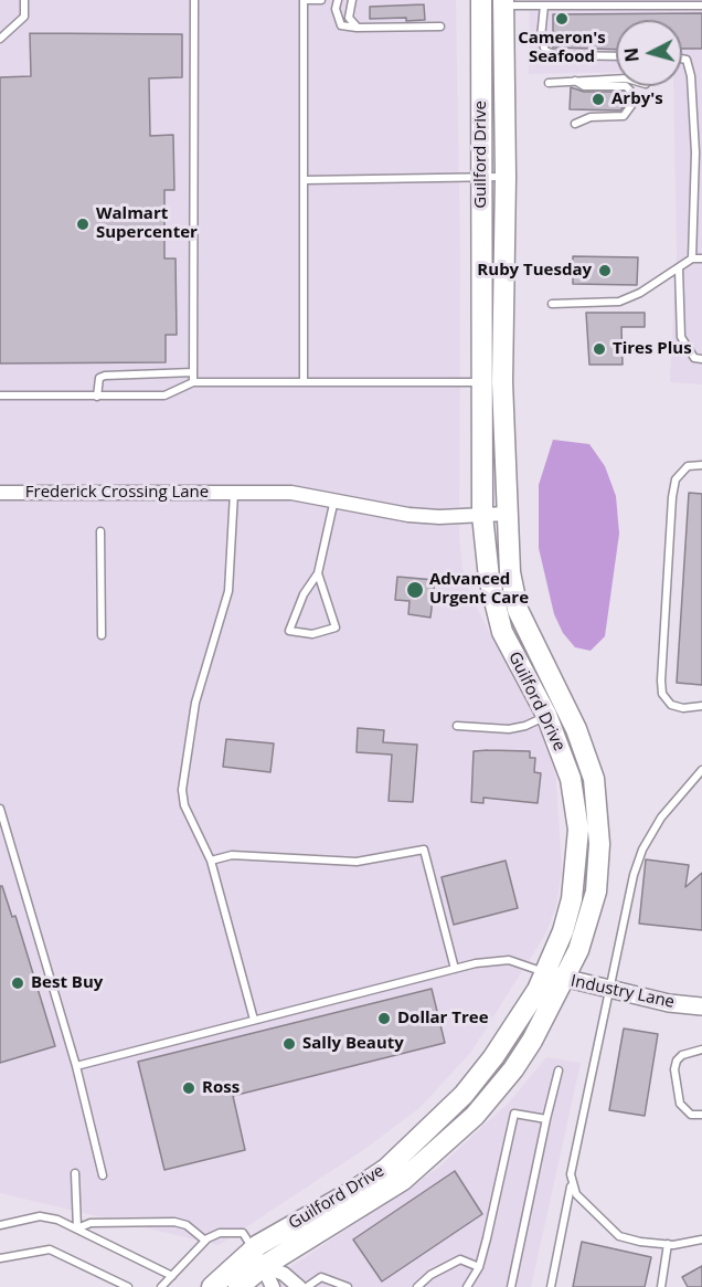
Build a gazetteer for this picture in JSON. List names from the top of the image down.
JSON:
{
  "streets": {
    "main road": ["Guilford Drive"],
    "street": ["Frederick Crossing Lane", "Industry Lane"]
  },
  "crossings": [
    ["Guilford Drive", "Frederick Crossing Lane"],
    ["Guilford Drive", "Industry Lane"]
  ],
  "places": [
    "Cameron's Seafood",
    "Arby's",
    "Walmart Supercenter",
    "Ruby Tuesday",
    "Tires Plus",
    "Advanced Urgent Care",
    "Best Buy",
    "Dollar Tree",
    "Sally Beauty",
    "Ross"
  ],
  "north": "left"
}
